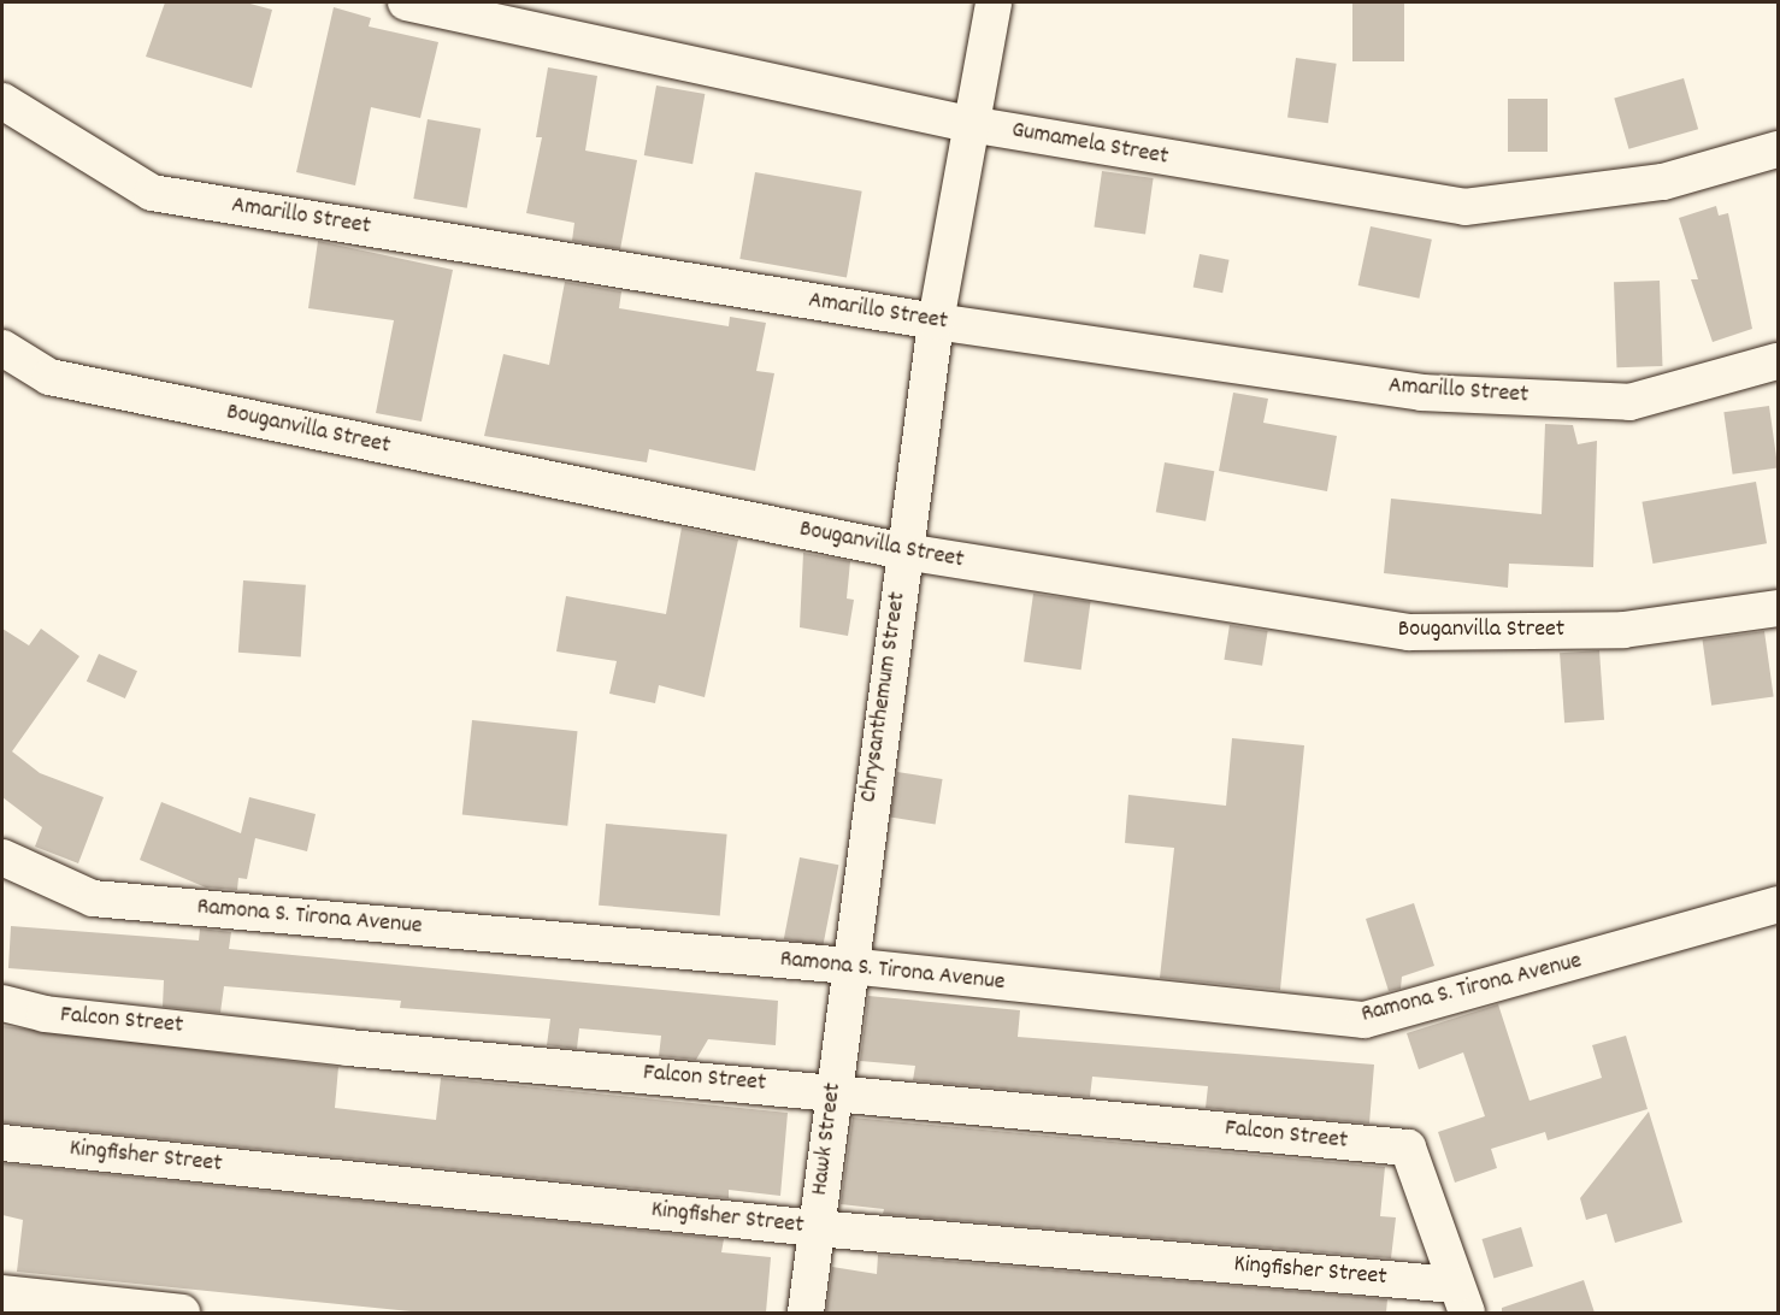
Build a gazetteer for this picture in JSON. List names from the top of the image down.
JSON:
{
  "streets": {
    "street": [
      "Gumamela Street",
      "Amarillo Street",
      "Bouganvilla Street",
      "Chrysanthemum Street",
      "Ramona S. Tirona Avenue",
      "Falcon Street",
      "Hawk Street",
      "Kingfisher Street"
    ]
  },
  "crossings": [
    ["Gumamela Street", "Chrysanthemum Street"],
    ["Amarillo Street", "Chrysanthemum Street"],
    ["Bouganvilla Street", "Chrysanthemum Street"],
    ["Chrysanthemum Street", "Ramona S. Tirona Avenue"],
    ["Chrysanthemum Street", "Hawk Street"],
    ["Ramona S. Tirona Avenue", "Hawk Street"],
    ["Falcon Street", "Hawk Street"],
    ["Falcon Street", "Kingfisher Street"],
    ["Hawk Street", "Kingfisher Street"]
  ]
}
